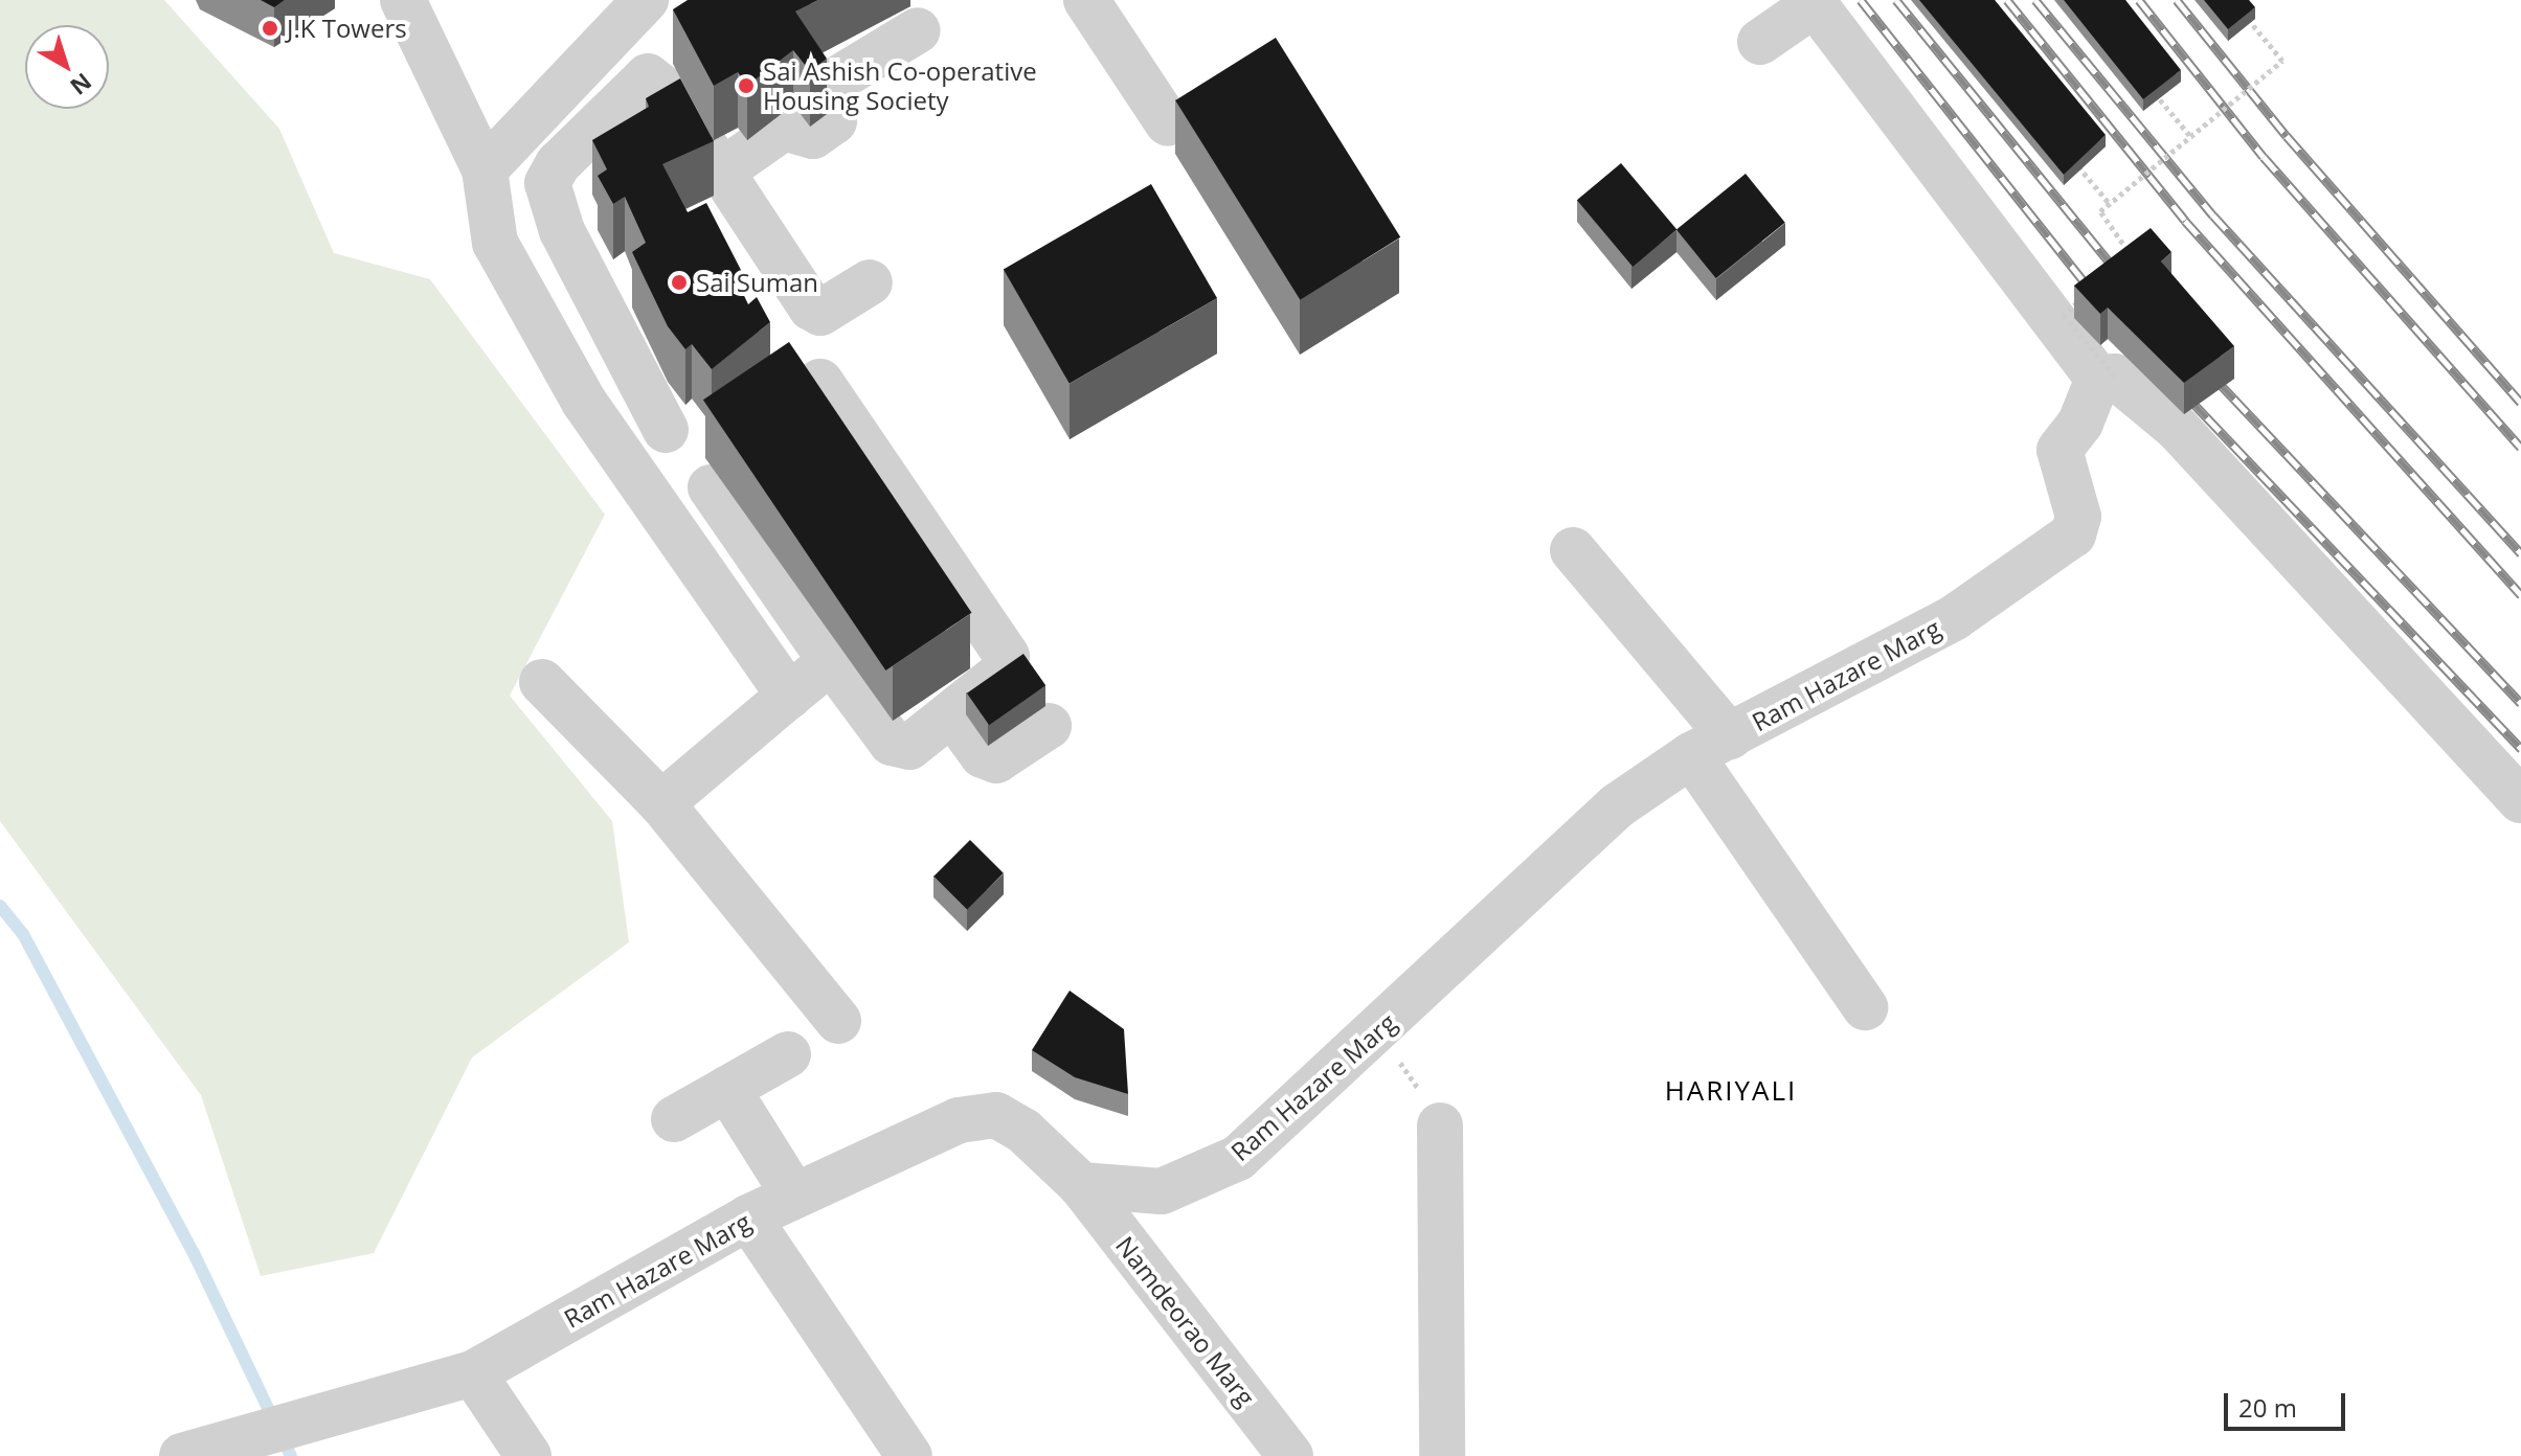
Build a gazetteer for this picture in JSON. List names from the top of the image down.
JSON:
{
  "streets": {
    "street": ["Ram Hazare Marg", "Namdeorao Marg"]
  },
  "crossings": [
    ["Ram Hazare Marg", "Namdeorao Marg"]
  ],
  "districts": ["HARIYALI"],
  "places": ["J.K Towers", "Sai Ashish Co-operative Housing Society", "Sai Suman"],
  "scale_bar": "20 m",
  "north": "bottom right"
}
